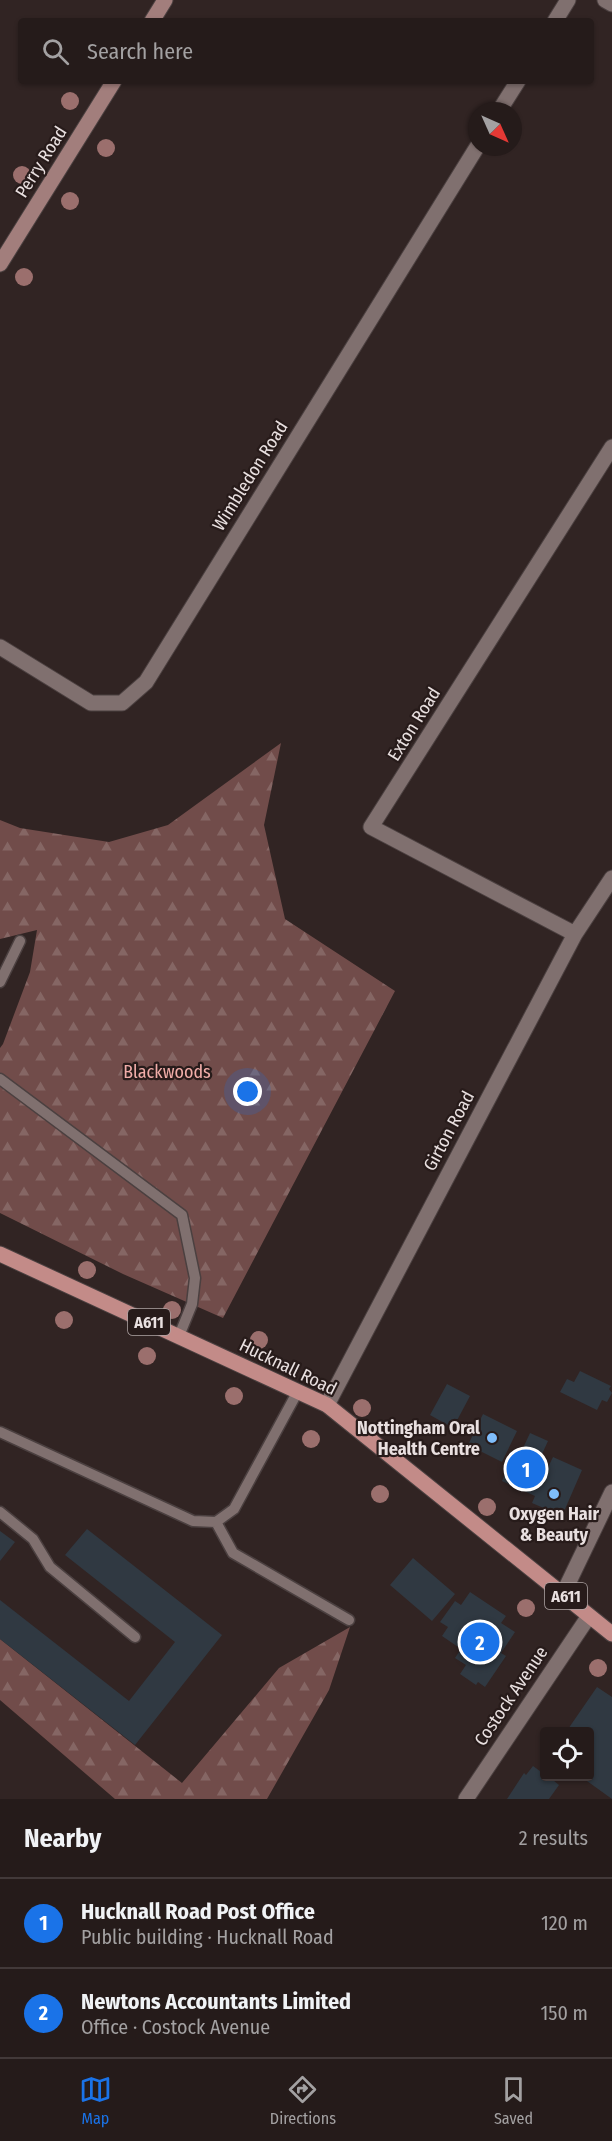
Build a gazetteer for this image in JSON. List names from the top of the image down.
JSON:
{
  "streets": {
    "main road": ["A611", "Hucknall Road"],
    "street": [
      "Perry Road",
      "Wimbledon Road",
      "Exton Road",
      "Girton Road",
      "Costock Avenue"
    ]
  },
  "crossings": [
    ["Exton Road", "Girton Road"],
    ["Girton Road", "Hucknall Road"],
    ["Hucknall Road", "Costock Avenue"]
  ],
  "parks": ["Blackwoods"],
  "places": ["Nottingham Oral Health Centre", "Oxygen Hair & Beauty"],
  "north": "bottom right",
  "page": {
    "search": "Search here",
    "pins": ["1", "2"],
    "heading": ["Nearby", "2 results"],
    "list": [
      {
        "mark": "1",
        "name": "Hucknall Road Post Office",
        "note": "Public building · Hucknall Road",
        "value": "120 m"
      },
      {
        "mark": "2",
        "name": "Newtons Accountants Limited",
        "note": "Office · Costock Avenue",
        "value": "150 m"
      }
    ],
    "nav": ["Map", "Directions", "Saved"]
  }
}
